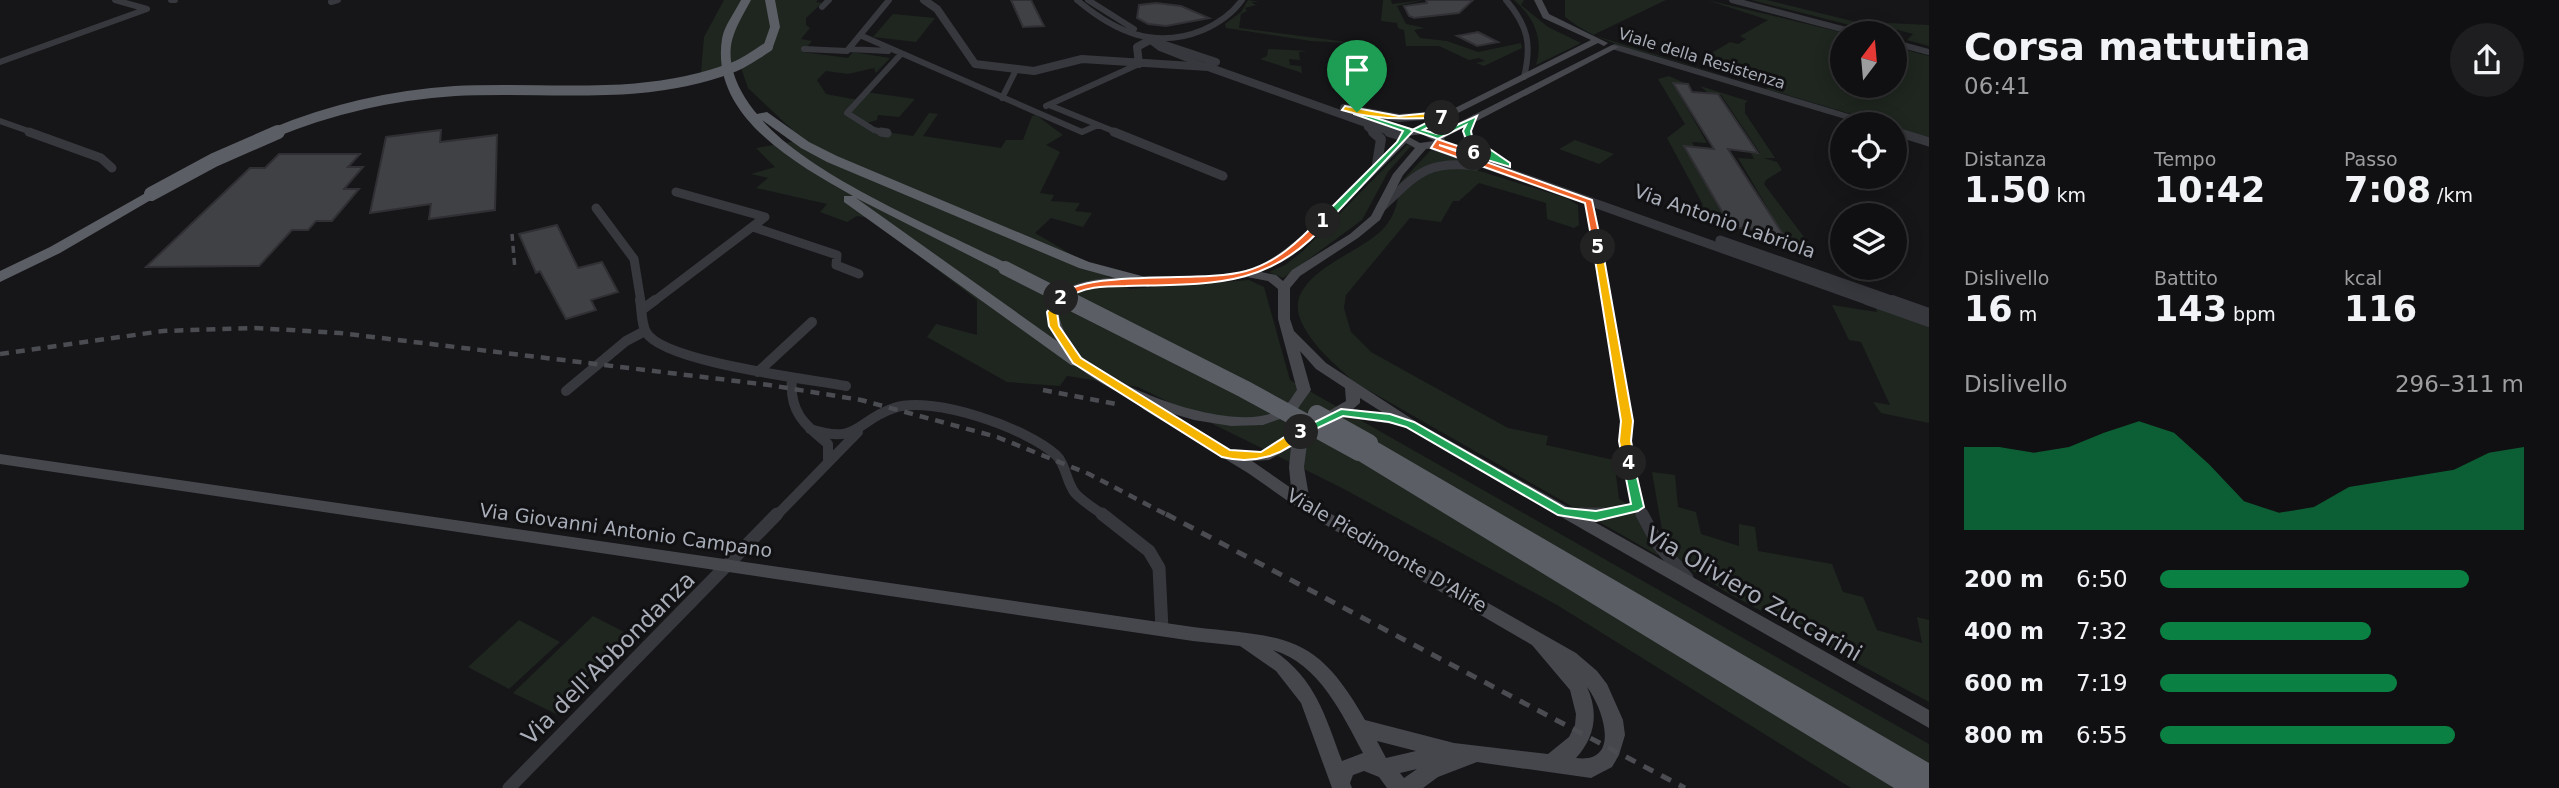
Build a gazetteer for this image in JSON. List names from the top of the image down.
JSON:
{
  "streets": {
    "main road": [
      "Viale della Resistenza",
      "Via Giovanni Antonio Campano",
      "Viale Piedimonte D'Alife",
      "Via Oliviero Zuccarini"
    ],
    "street": ["Via Antonio Labriola", "Via dell'Abbondanza"]
  },
  "crossings": [
    ["Via Giovanni Antonio Campano", "Viale Piedimonte D'Alife"],
    ["Via Giovanni Antonio Campano", "Via dell'Abbondanza"]
  ],
  "north": "top",
  "page": {
    "heading": ["Corsa mattutina", "06:41"],
    "pins": [
      "7",
      "6",
      "1",
      "5",
      "2",
      "3",
      "4"
    ],
    "stats": [
      ["Distanza", "1.50 km"],
      ["Tempo", "10:42"],
      ["Passo", "7:08 /km"],
      ["Dislivello", "16 m"],
      ["Battito", "143 bpm"],
      ["kcal", "116"]
    ],
    "chart": ["Dislivello", "296–311 m"],
    "list": [
      {
        "name": "200 m",
        "note": "6:50"
      },
      {
        "name": "400 m",
        "note": "7:32"
      },
      {
        "name": "600 m",
        "note": "7:19"
      },
      {
        "name": "800 m",
        "note": "6:55"
      }
    ]
  }
}
